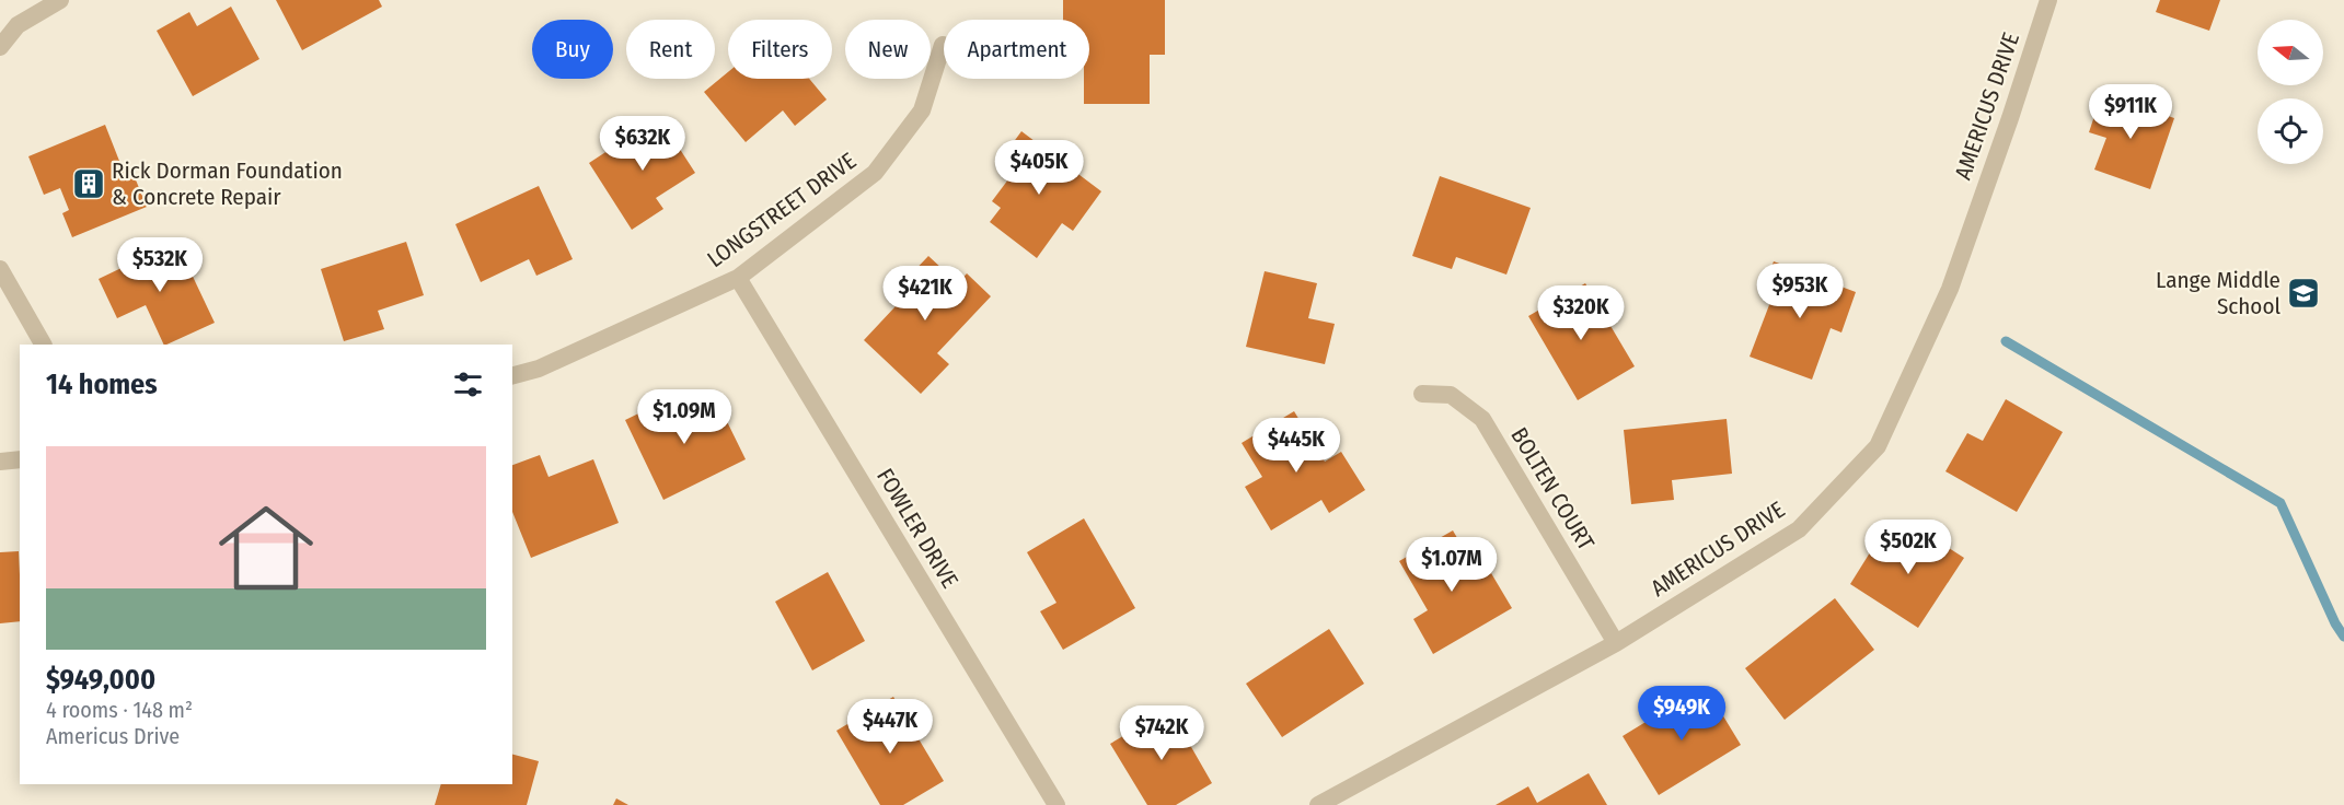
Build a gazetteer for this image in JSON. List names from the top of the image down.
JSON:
{
  "streets": {
    "street": [
      "AMERICUS DRIVE",
      "LONGSTREET DRIVE",
      "BOLTEN COURT",
      "FOWLER DRIVE"
    ]
  },
  "crossings": [
    ["AMERICUS DRIVE", "BOLTEN COURT"],
    ["LONGSTREET DRIVE", "FOWLER DRIVE"]
  ],
  "places": {
    "building": ["Rick Dorman Foundation & Concrete Repair"],
    "school or university": ["Lange Middle School"]
  },
  "north": "left",
  "page": {
    "chip": [
      "Buy",
      "Rent",
      "Filters",
      "New",
      "Apartment"
    ],
    "price": [
      "$911K",
      "$632K",
      "$405K",
      "$532K",
      "$953K",
      "$421K",
      "$320K",
      "$1.09M",
      "$445K",
      "$502K",
      "$1.07M",
      "$949K",
      "$447K",
      "$742K"
    ],
    "heading": "14 homes",
    "list": [
      {
        "name": "$949,000",
        "note": "4 rooms · 148 m² · Americus Drive"
      }
    ]
  }
}
